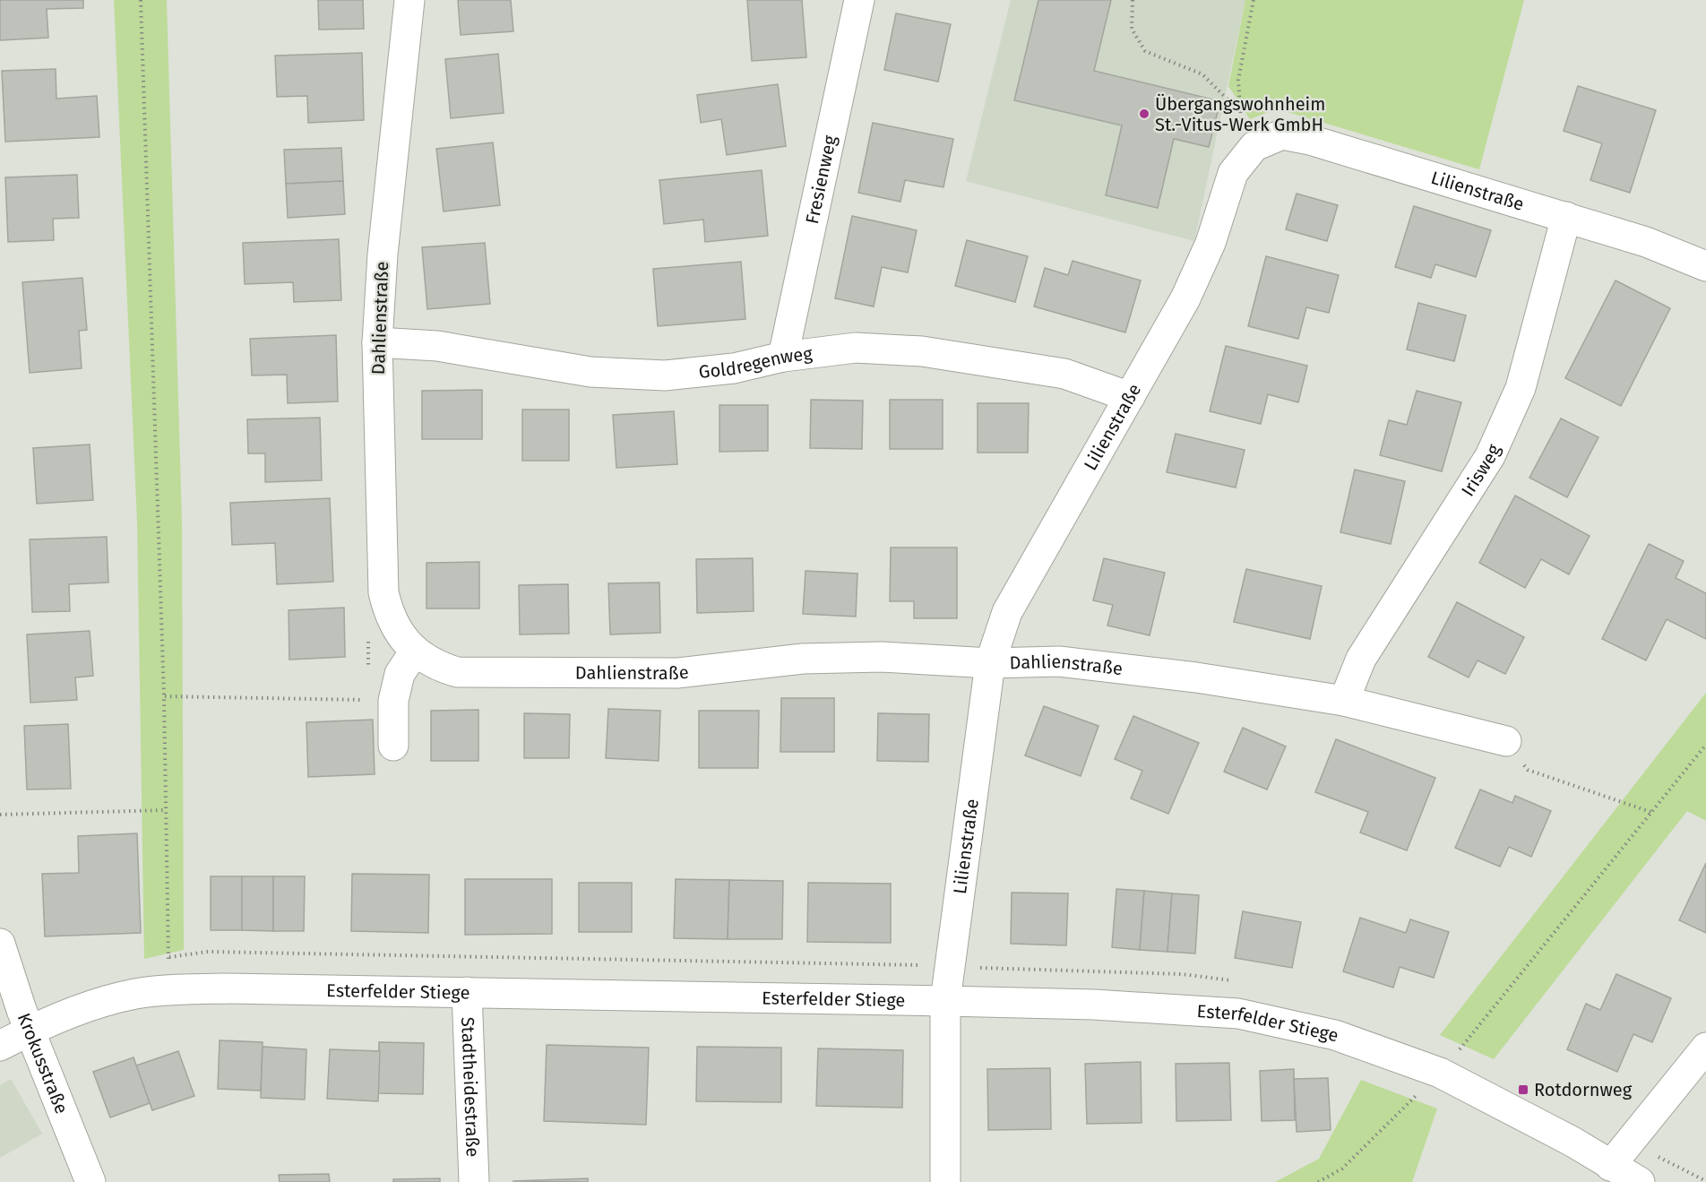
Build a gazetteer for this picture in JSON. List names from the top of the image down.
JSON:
{
  "streets": {
    "street": [
      "Fresienweg",
      "Lilienstraße",
      "Dahlienstraße",
      "Goldregenweg",
      "Irisweg",
      "Esterfelder Stiege",
      "Krokusstraße",
      "Stadtheidestraße"
    ]
  },
  "crossings": [
    ["Fresienweg", "Goldregenweg"],
    ["Lilienstraße", "Dahlienstraße"],
    ["Lilienstraße", "Goldregenweg"],
    ["Lilienstraße", "Irisweg"],
    ["Lilienstraße", "Esterfelder Stiege"],
    ["Dahlienstraße", "Goldregenweg"],
    ["Dahlienstraße", "Irisweg"],
    ["Esterfelder Stiege", "Krokusstraße"],
    ["Esterfelder Stiege", "Stadtheidestraße"]
  ],
  "places": {
    "other": ["Übergangswohnheim St.-Vitus-Werk GmbH"],
    "transit": ["Rotdornweg"]
  }
}
